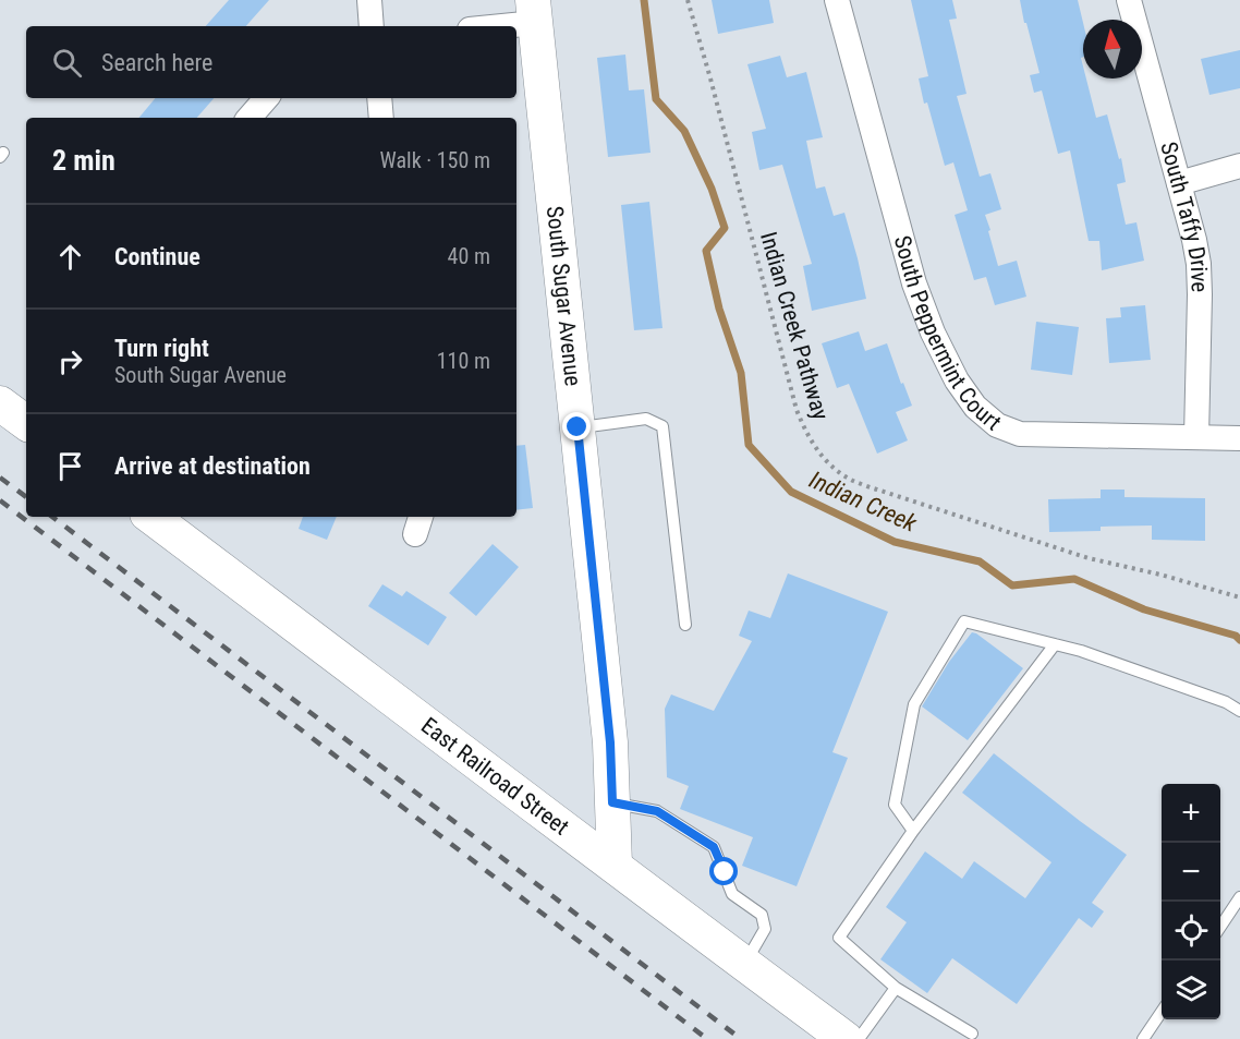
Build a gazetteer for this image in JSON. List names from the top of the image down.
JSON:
{
  "streets": {
    "street": [
      "South Taffy Drive",
      "South Sugar Avenue",
      "South Peppermint Court",
      "East Railroad Street"
    ],
    "path": ["Indian Creek Pathway"]
  },
  "crossings": [
    ["South Taffy Drive", "South Peppermint Court"],
    ["South Sugar Avenue", "East Railroad Street"]
  ],
  "water": ["Indian Creek"],
  "north": "top",
  "page": {
    "search": "Search here",
    "heading": ["2 min", "Walk · 150 m"],
    "list": [
      ["Continue", "40 m"],
      ["Turn right", "South Sugar Avenue", "110 m"],
      "Arrive at destination"
    ],
    "map_buttons": ["+", "−"]
  }
}
